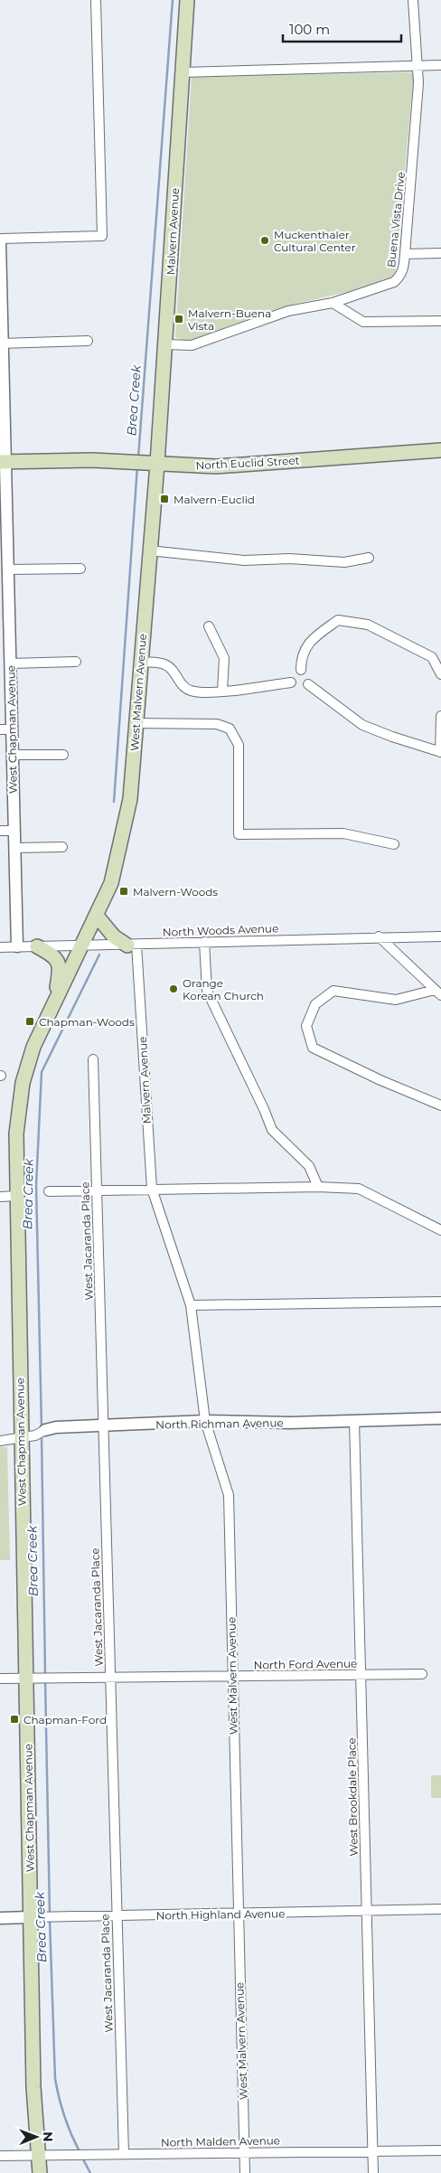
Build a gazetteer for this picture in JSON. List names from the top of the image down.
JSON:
{
  "streets": {
    "main road": [
      "Malvern Avenue",
      "North Euclid Street",
      "West Malvern Avenue",
      "West Chapman Avenue"
    ],
    "street": [
      "Buena Vista Drive",
      "North Woods Avenue",
      "West Jacaranda Place",
      "North Richman Avenue",
      "North Ford Avenue",
      "West Brookdale Place",
      "North Highland Avenue",
      "North Malden Avenue"
    ]
  },
  "crossings": [
    ["Buena Vista Drive", "Malvern Avenue"],
    ["Malvern Avenue", "North Euclid Street"],
    ["Malvern Avenue", "West Malvern Avenue"],
    ["Malvern Avenue", "North Woods Avenue"],
    ["North Euclid Street", "West Malvern Avenue"],
    ["North Euclid Street", "West Chapman Avenue"],
    ["West Malvern Avenue", "West Chapman Avenue"],
    ["West Malvern Avenue", "North Richman Avenue"],
    ["West Malvern Avenue", "North Ford Avenue"],
    ["West Malvern Avenue", "North Highland Avenue"],
    ["West Malvern Avenue", "North Malden Avenue"],
    ["West Chapman Avenue", "North Woods Avenue"],
    ["West Chapman Avenue", "North Richman Avenue"],
    ["West Chapman Avenue", "North Ford Avenue"],
    ["West Chapman Avenue", "North Highland Avenue"],
    ["West Chapman Avenue", "North Malden Avenue"],
    ["West Jacaranda Place", "North Richman Avenue"],
    ["West Jacaranda Place", "North Ford Avenue"],
    ["West Jacaranda Place", "North Highland Avenue"],
    ["West Jacaranda Place", "North Malden Avenue"],
    ["North Richman Avenue", "West Brookdale Place"],
    ["North Ford Avenue", "West Brookdale Place"],
    ["West Brookdale Place", "North Highland Avenue"],
    ["West Brookdale Place", "North Malden Avenue"]
  ],
  "water": ["Brea Creek"],
  "places": {
    "other": ["Muckenthaler Cultural Center", "Orange Korean Church"],
    "transit": [
      "Malvern-Buena Vista",
      "Malvern-Euclid",
      "Malvern-Woods",
      "Chapman-Woods",
      "Chapman-Ford"
    ]
  },
  "scale_bar": "100 m",
  "north": "right"
}
